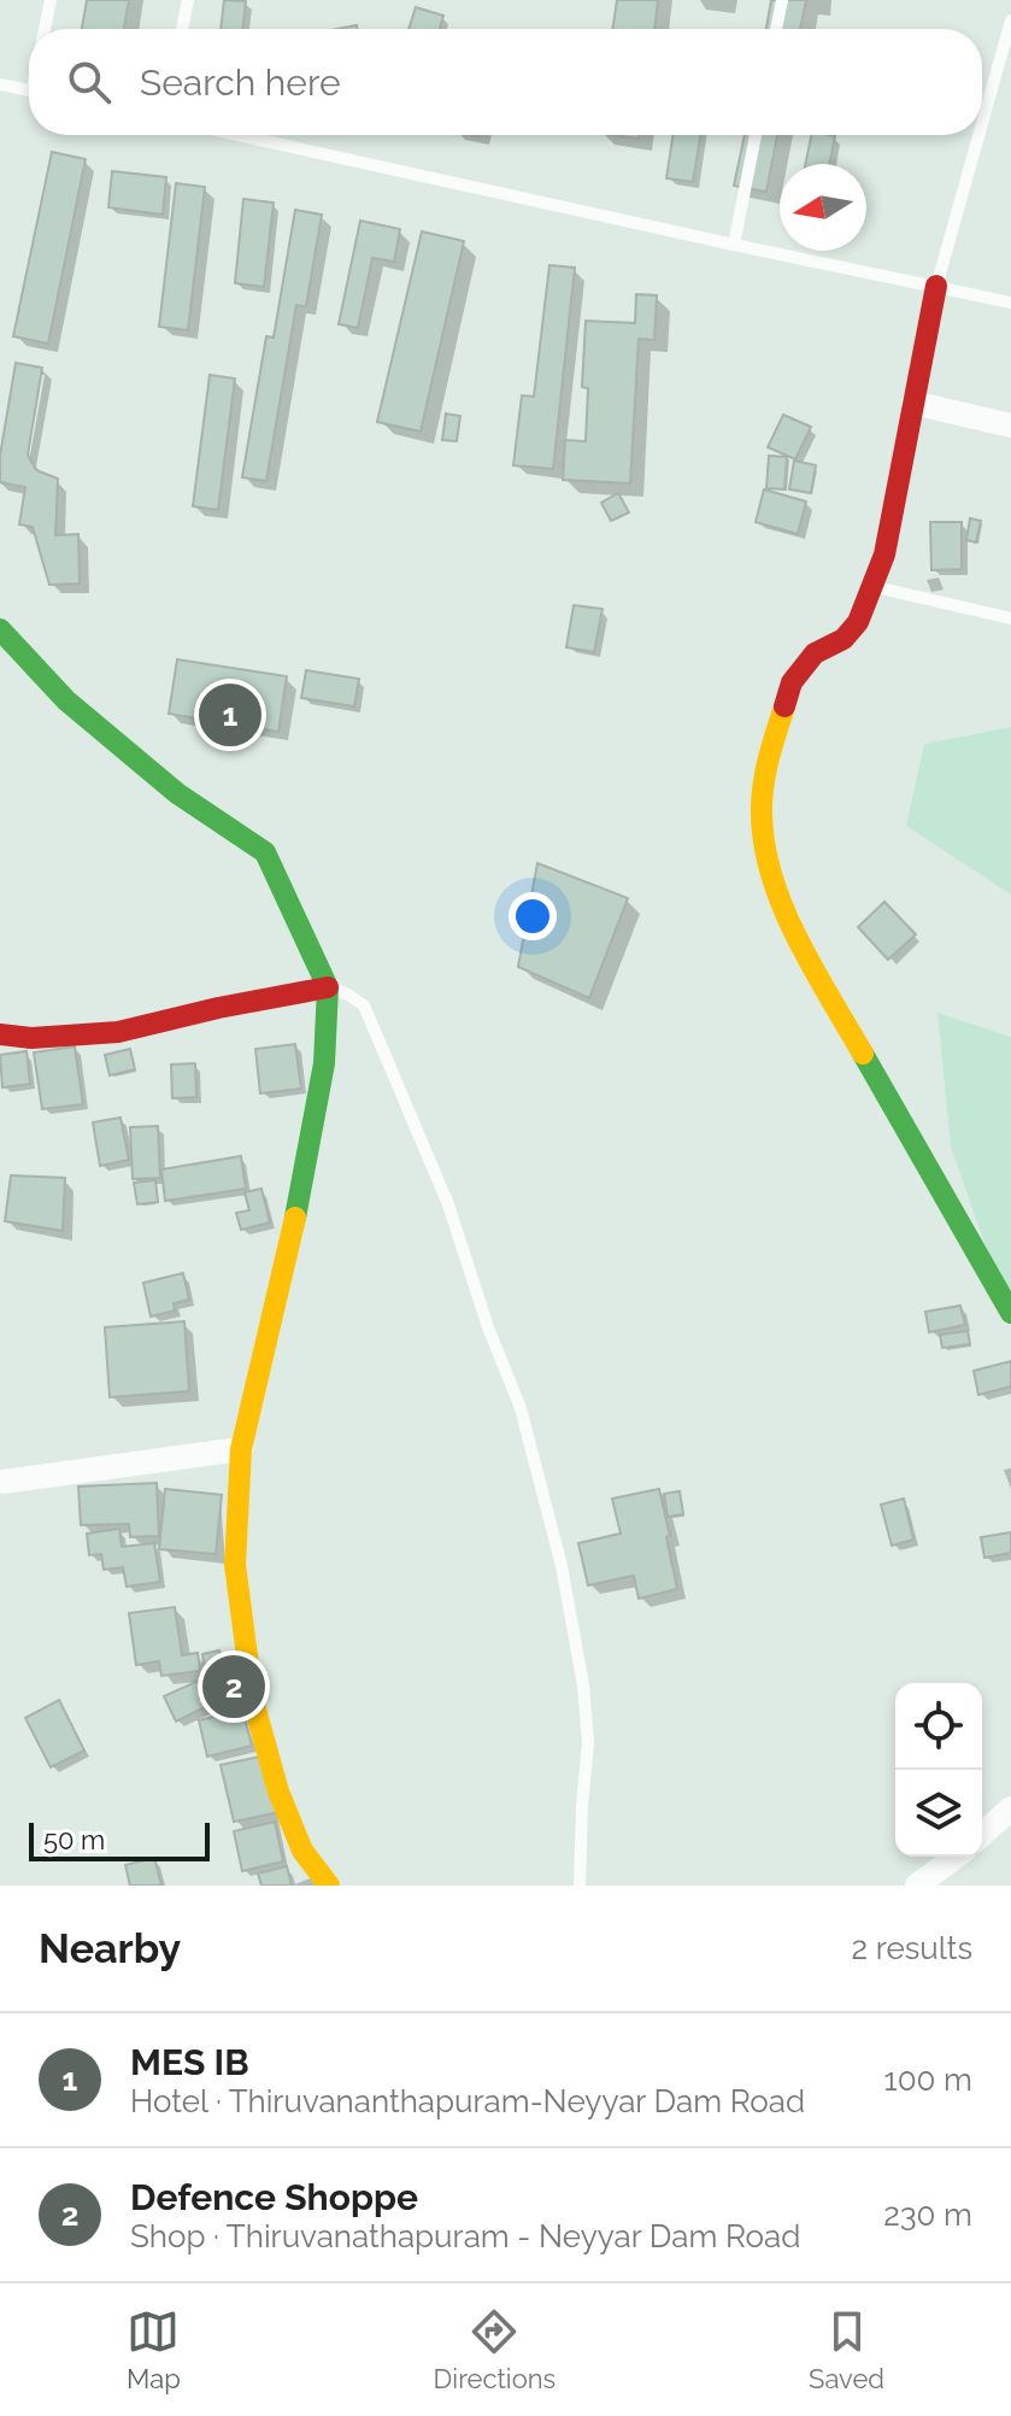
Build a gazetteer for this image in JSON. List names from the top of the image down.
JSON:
{
  "scale_bar": "50 m",
  "north": "left",
  "page": {
    "search": "Search here",
    "pins": ["1", "2"],
    "scale": "50 m",
    "heading": ["Nearby", "2 results"],
    "list": [
      {
        "mark": "1",
        "name": "MES IB",
        "note": "Hotel · Thiruvananthapuram-Neyyar Dam Road",
        "value": "100 m"
      },
      {
        "mark": "2",
        "name": "Defence Shoppe",
        "note": "Shop · Thiruvanathapuram - Neyyar Dam Road",
        "value": "230 m"
      }
    ],
    "nav": ["Map", "Directions", "Saved"]
  }
}
